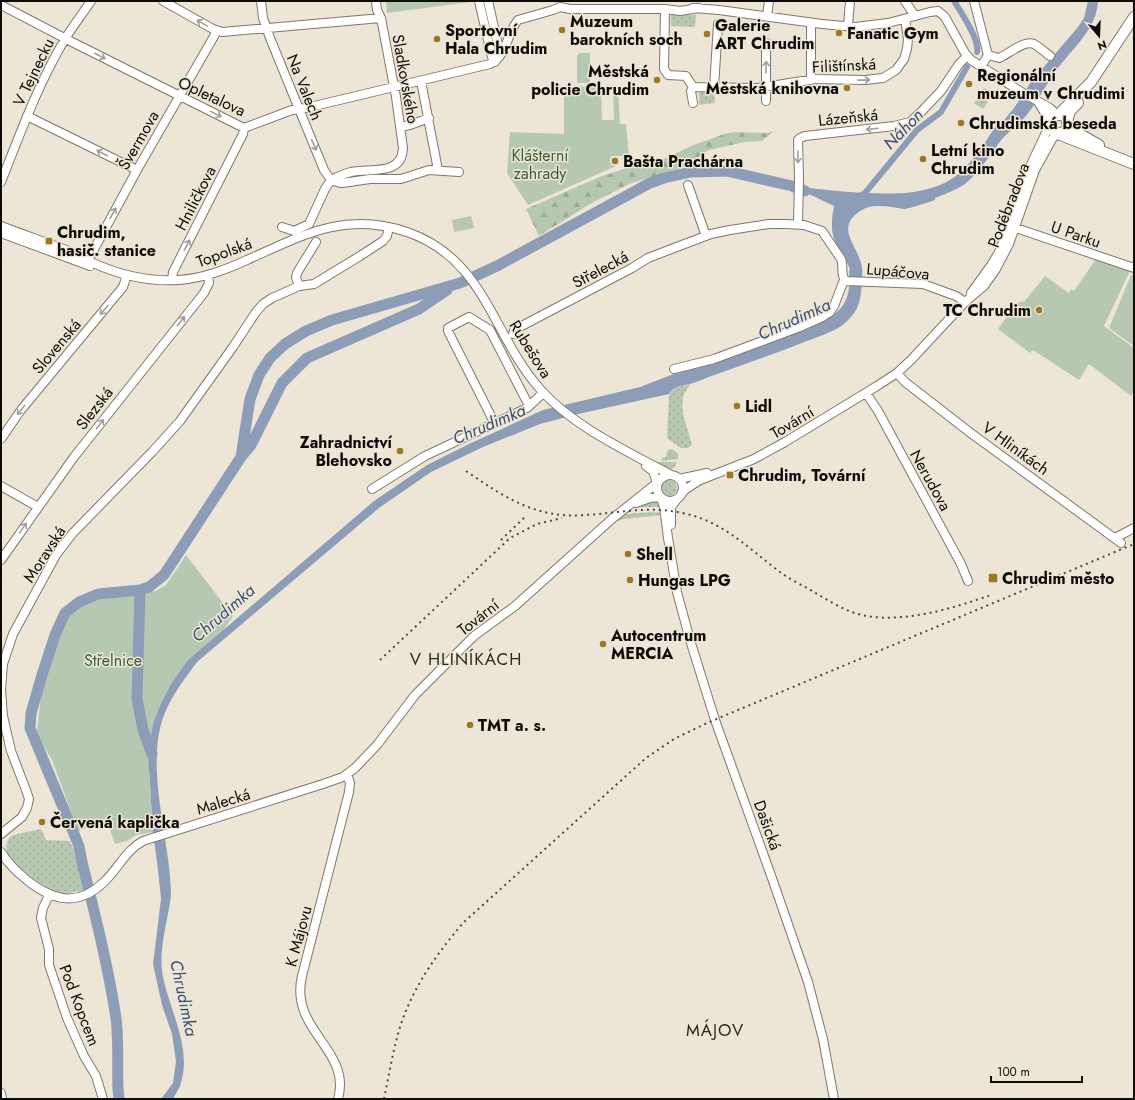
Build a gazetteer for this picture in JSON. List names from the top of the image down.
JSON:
{
  "streets": {
    "street": [
      "Filištínská",
      "V Tejnecku",
      "Sladkovského",
      "Na Valech",
      "Opletalova",
      "Lázeňská",
      "Švermova",
      "Hniličkova",
      "Poděbradova",
      "U Parku",
      "Topolská",
      "Střelecká",
      "Lupáčova",
      "Slovenská",
      "Rubešova",
      "Slezská",
      "Tovární",
      "V Hliníkách",
      "Nerudova",
      "Moravská",
      "Malecká",
      "Dašická",
      "K Májovu",
      "Pod Kopcem"
    ]
  },
  "crossings": [
    ["V Tejnecku", "Opletalova"],
    ["Sladkovského", "Na Valech"],
    ["Sladkovského", "Opletalova"],
    ["Na Valech", "Opletalova"],
    ["Opletalova", "Švermova"],
    ["Opletalova", "Hniličkova"],
    ["Lázeňská", "Střelecká"],
    ["Švermova", "Topolská"],
    ["Hniličkova", "Topolská"],
    ["Poděbradova", "U Parku"],
    ["Poděbradova", "Lupáčova"],
    ["Poděbradova", "Tovární"],
    ["Poděbradova", "V Hliníkách"],
    ["Poděbradova", "Nerudova"],
    ["Topolská", "Slovenská"],
    ["Topolská", "Rubešova"],
    ["Topolská", "Slezská"],
    ["Střelecká", "Lupáčova"],
    ["Rubešova", "Tovární"],
    ["Rubešova", "Dašická"],
    ["Tovární", "Nerudova"],
    ["Tovární", "Malecká"],
    ["Tovární", "Dašická"],
    ["Tovární", "K Májovu"],
    ["Malecká", "K Májovu"],
    ["Malecká", "Pod Kopcem"]
  ],
  "one_way": [
    "Na Valech",
    "Opletalova",
    "Lázeňská",
    "Švermova",
    "Hniličkova",
    "Slovenská",
    "Slezská"
  ],
  "districts": ["V HLINÍKÁCH", "MÁJOV"],
  "water": ["Náhon", "Chrudimka"],
  "parks": ["Klášterní zahrady", "Střelnice"],
  "places": {
    "other": [
      "Muzeum barokních soch",
      "Fanatic Gym",
      "Galerie ART Chrudim",
      "Sportovní Hala Chrudim",
      "Městská policie Chrudim",
      "Regionální muzeum v Chrudimi",
      "Městská knihovna",
      "Chrudimská beseda",
      "Letní kino Chrudim",
      "Bašta Prachárna",
      "TC Chrudim",
      "Lidl",
      "Zahradnictví Blehovsko",
      "Shell",
      "Hungas LPG",
      "Autocentrum MERCIA",
      "TMT a. s.",
      "Červená kaplička"
    ],
    "transit": ["Chrudim, hasič. stanice", "Chrudim, Tovární", "Chrudim město"]
  },
  "scale_bar": "100 m",
  "north": "bottom"
}
